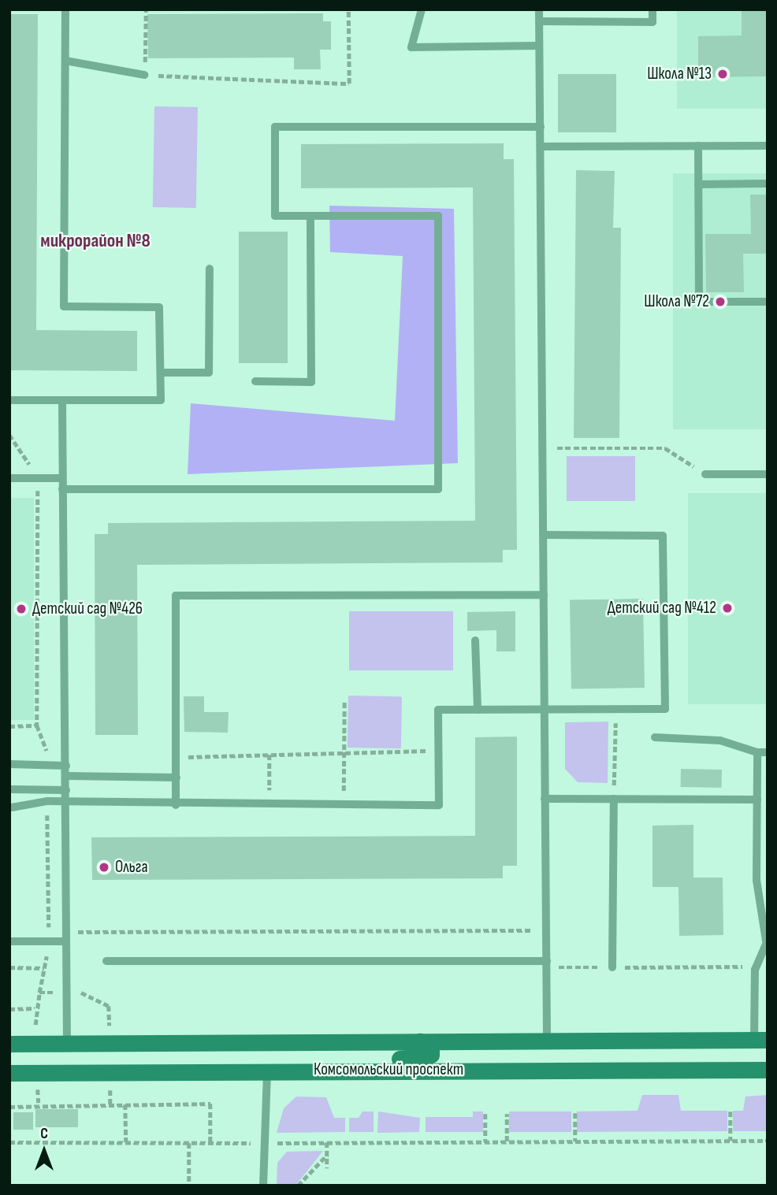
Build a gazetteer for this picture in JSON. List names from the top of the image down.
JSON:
{
  "streets": {
    "main road": ["Комсомольский проспект"]
  },
  "districts": ["микрорайон №8"],
  "places": [
    "Школа №13",
    "Школа №72",
    "Детский сад №412",
    "Детский сад №426",
    "Ольга"
  ],
  "north": "top"
}
